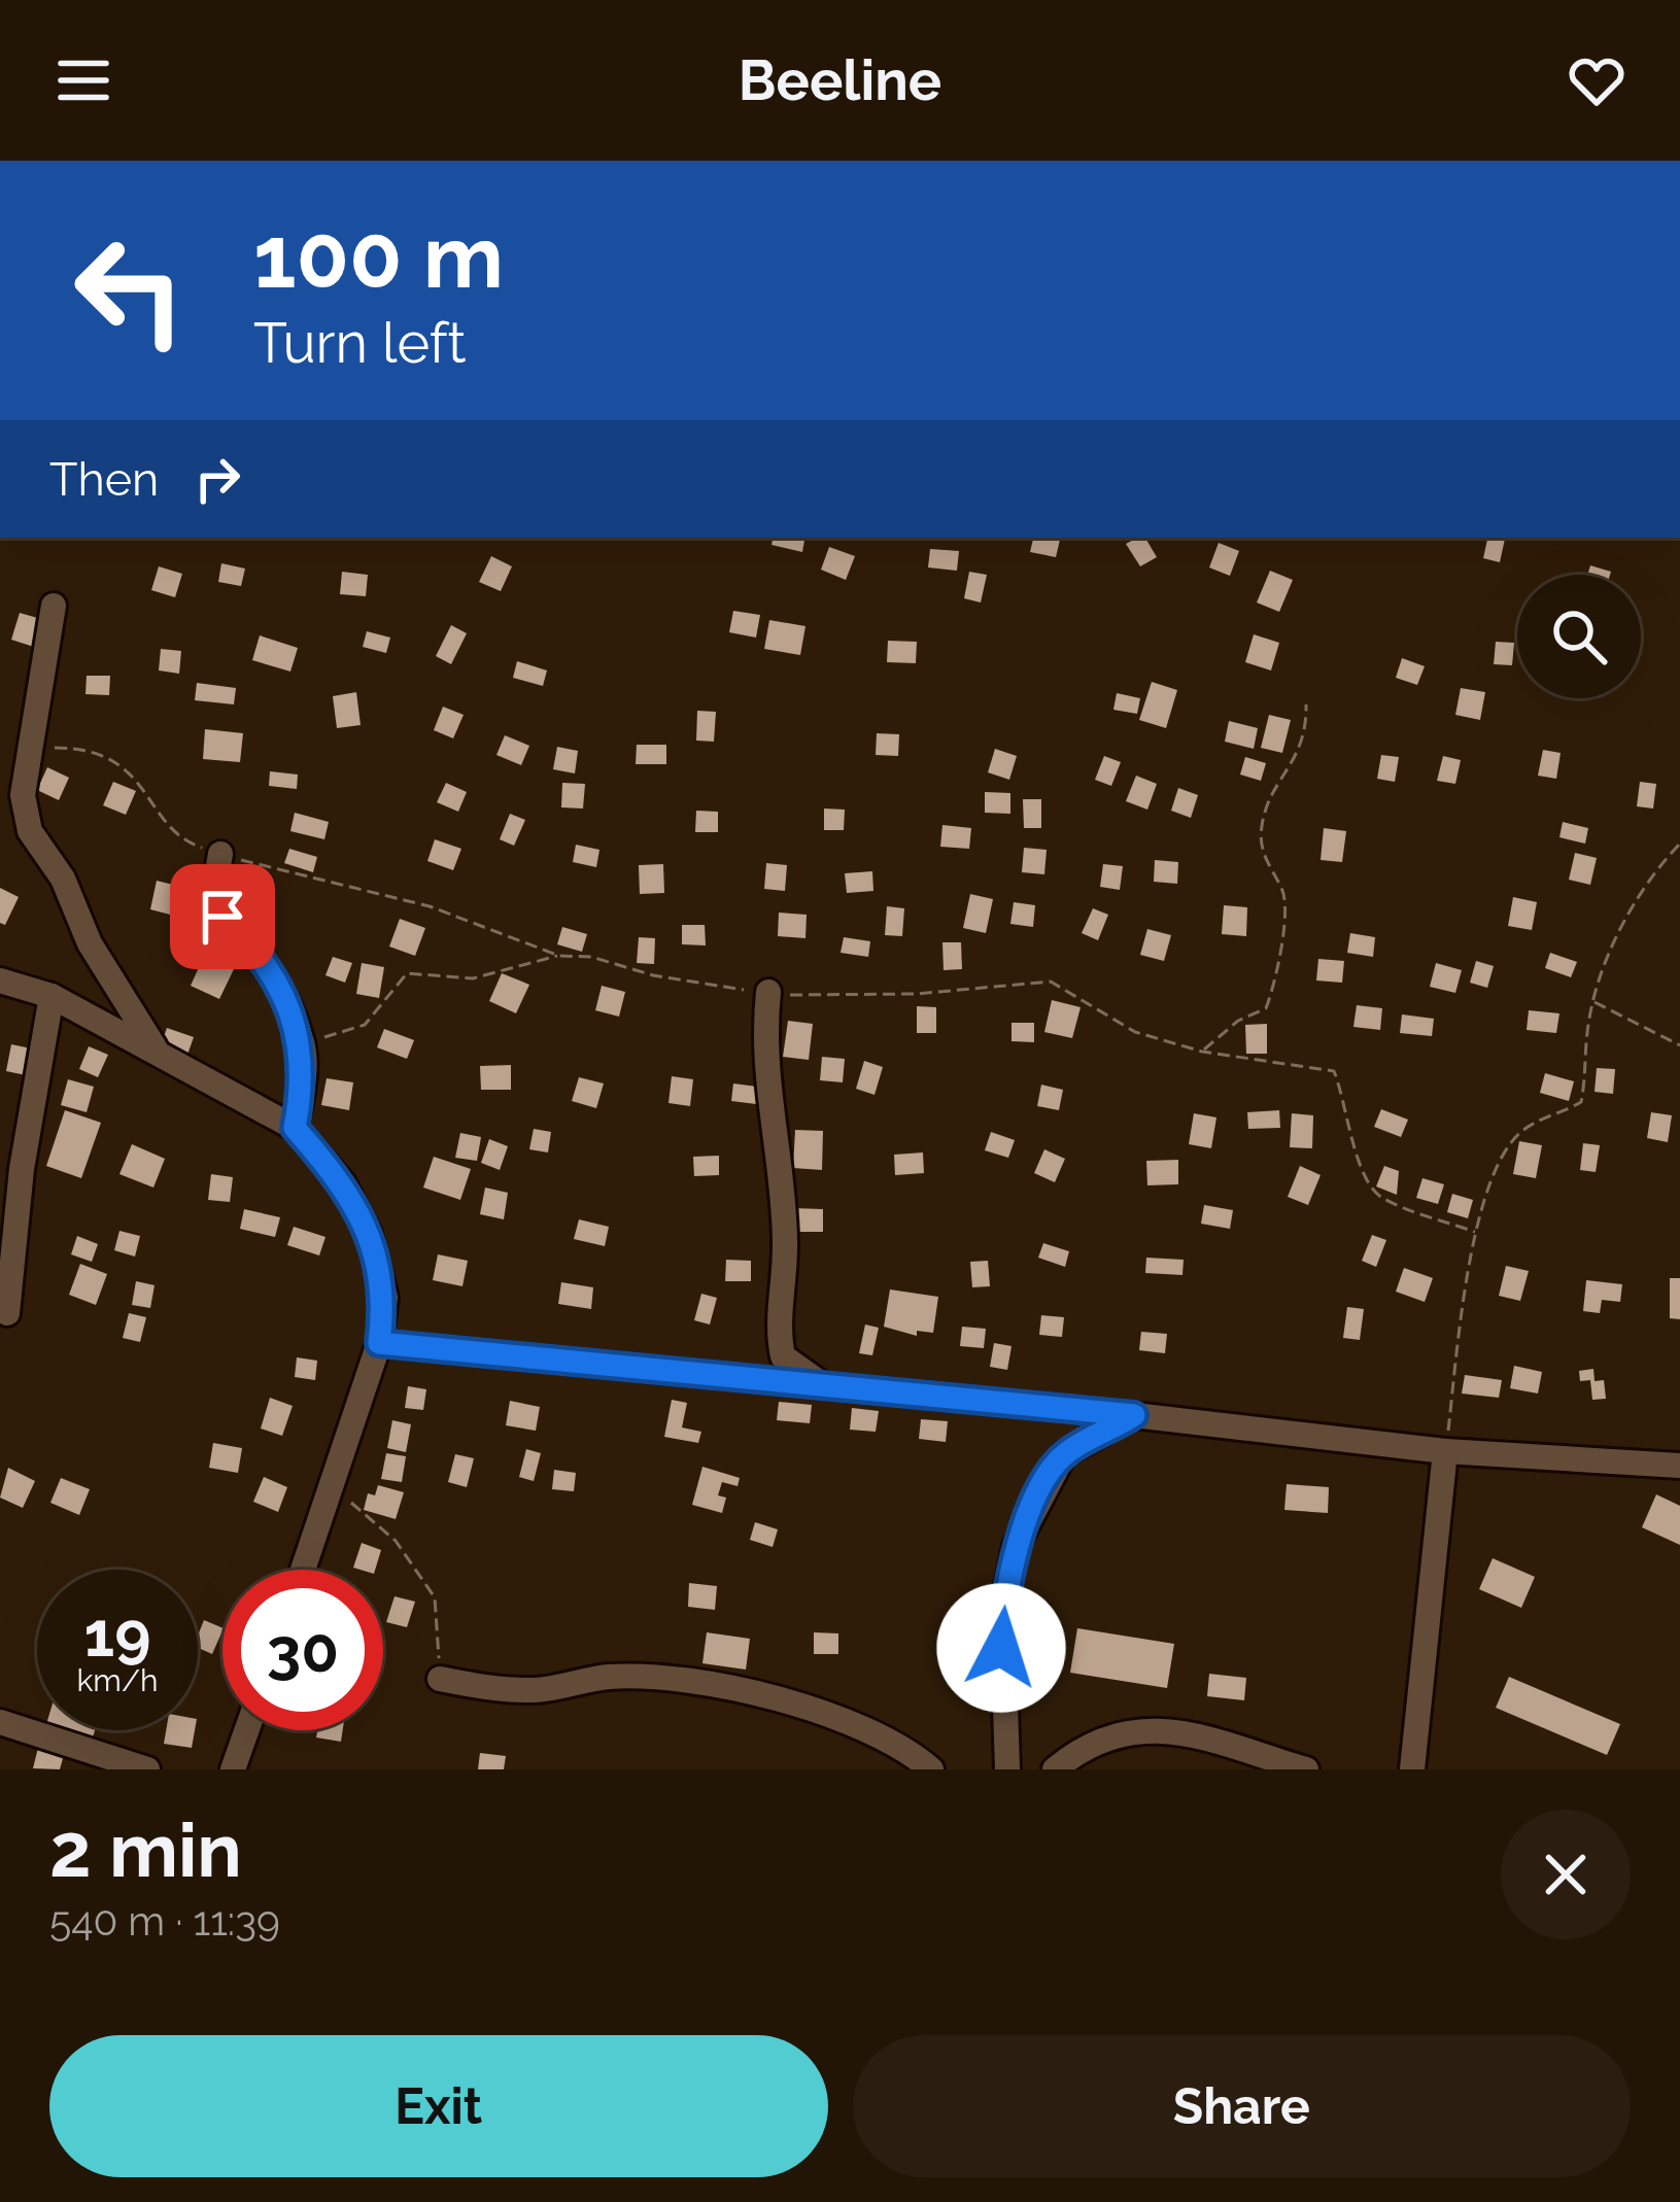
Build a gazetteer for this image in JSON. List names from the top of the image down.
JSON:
{
  "page": {
    "header": "Beeline",
    "turn": ["100 m", "Turn left"],
    "then": "Then",
    "speed": "19 km/h",
    "limit": "30",
    "heading": ["2 min", "540 m · 11:39"],
    "buttons": ["Exit", "Share"]
  }
}
